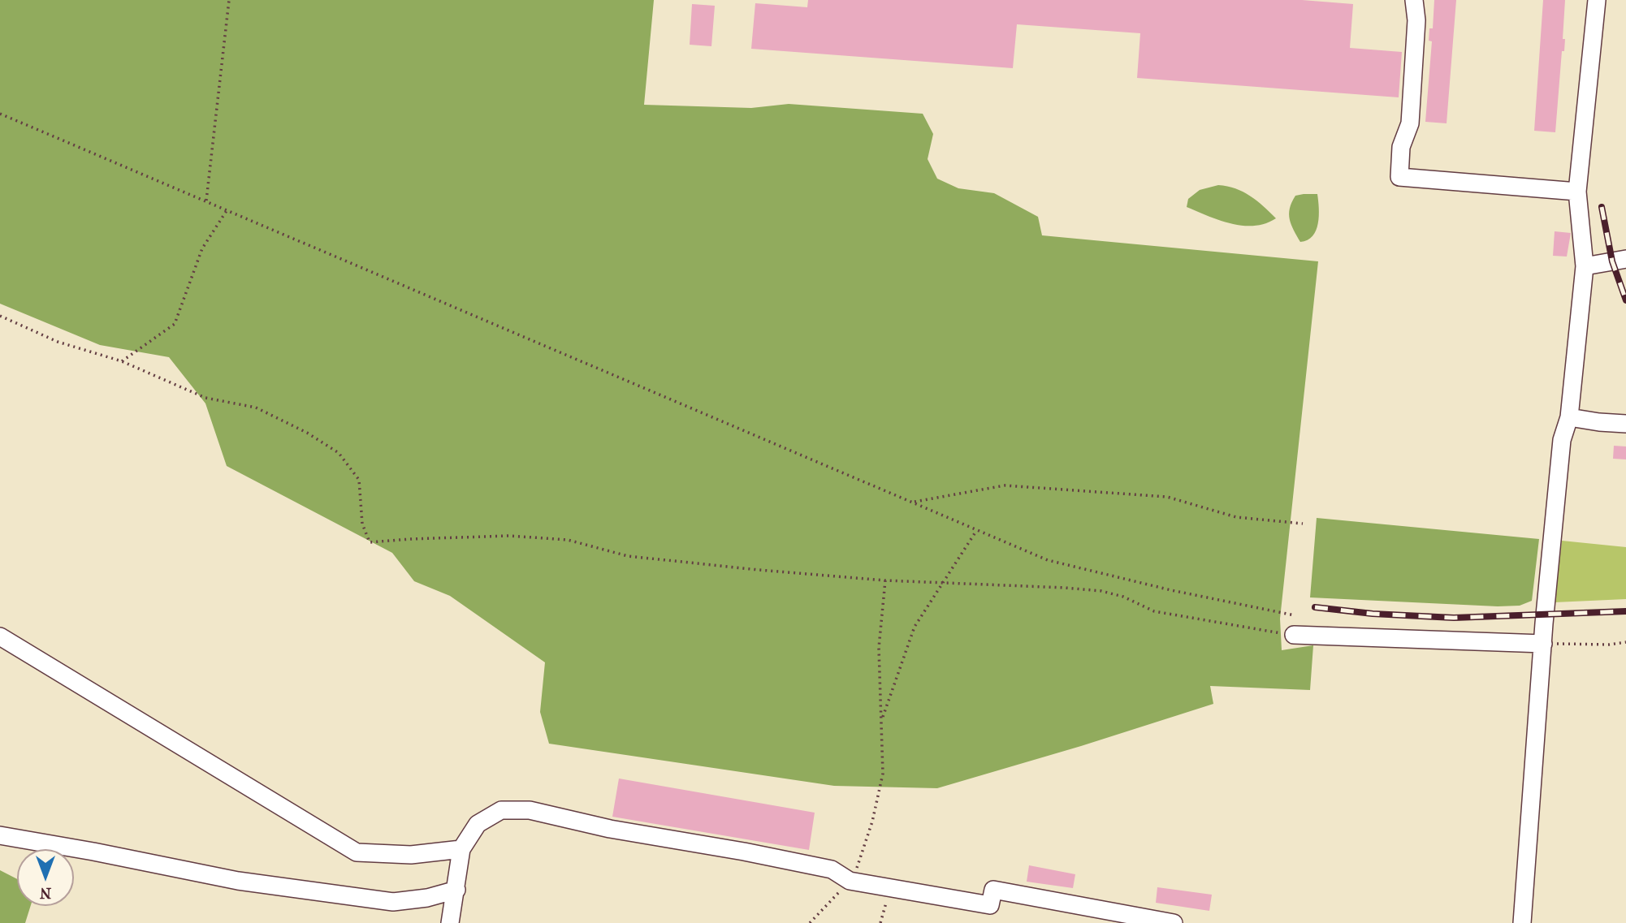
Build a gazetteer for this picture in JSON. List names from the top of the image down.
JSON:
{
  "north": "bottom"
}
